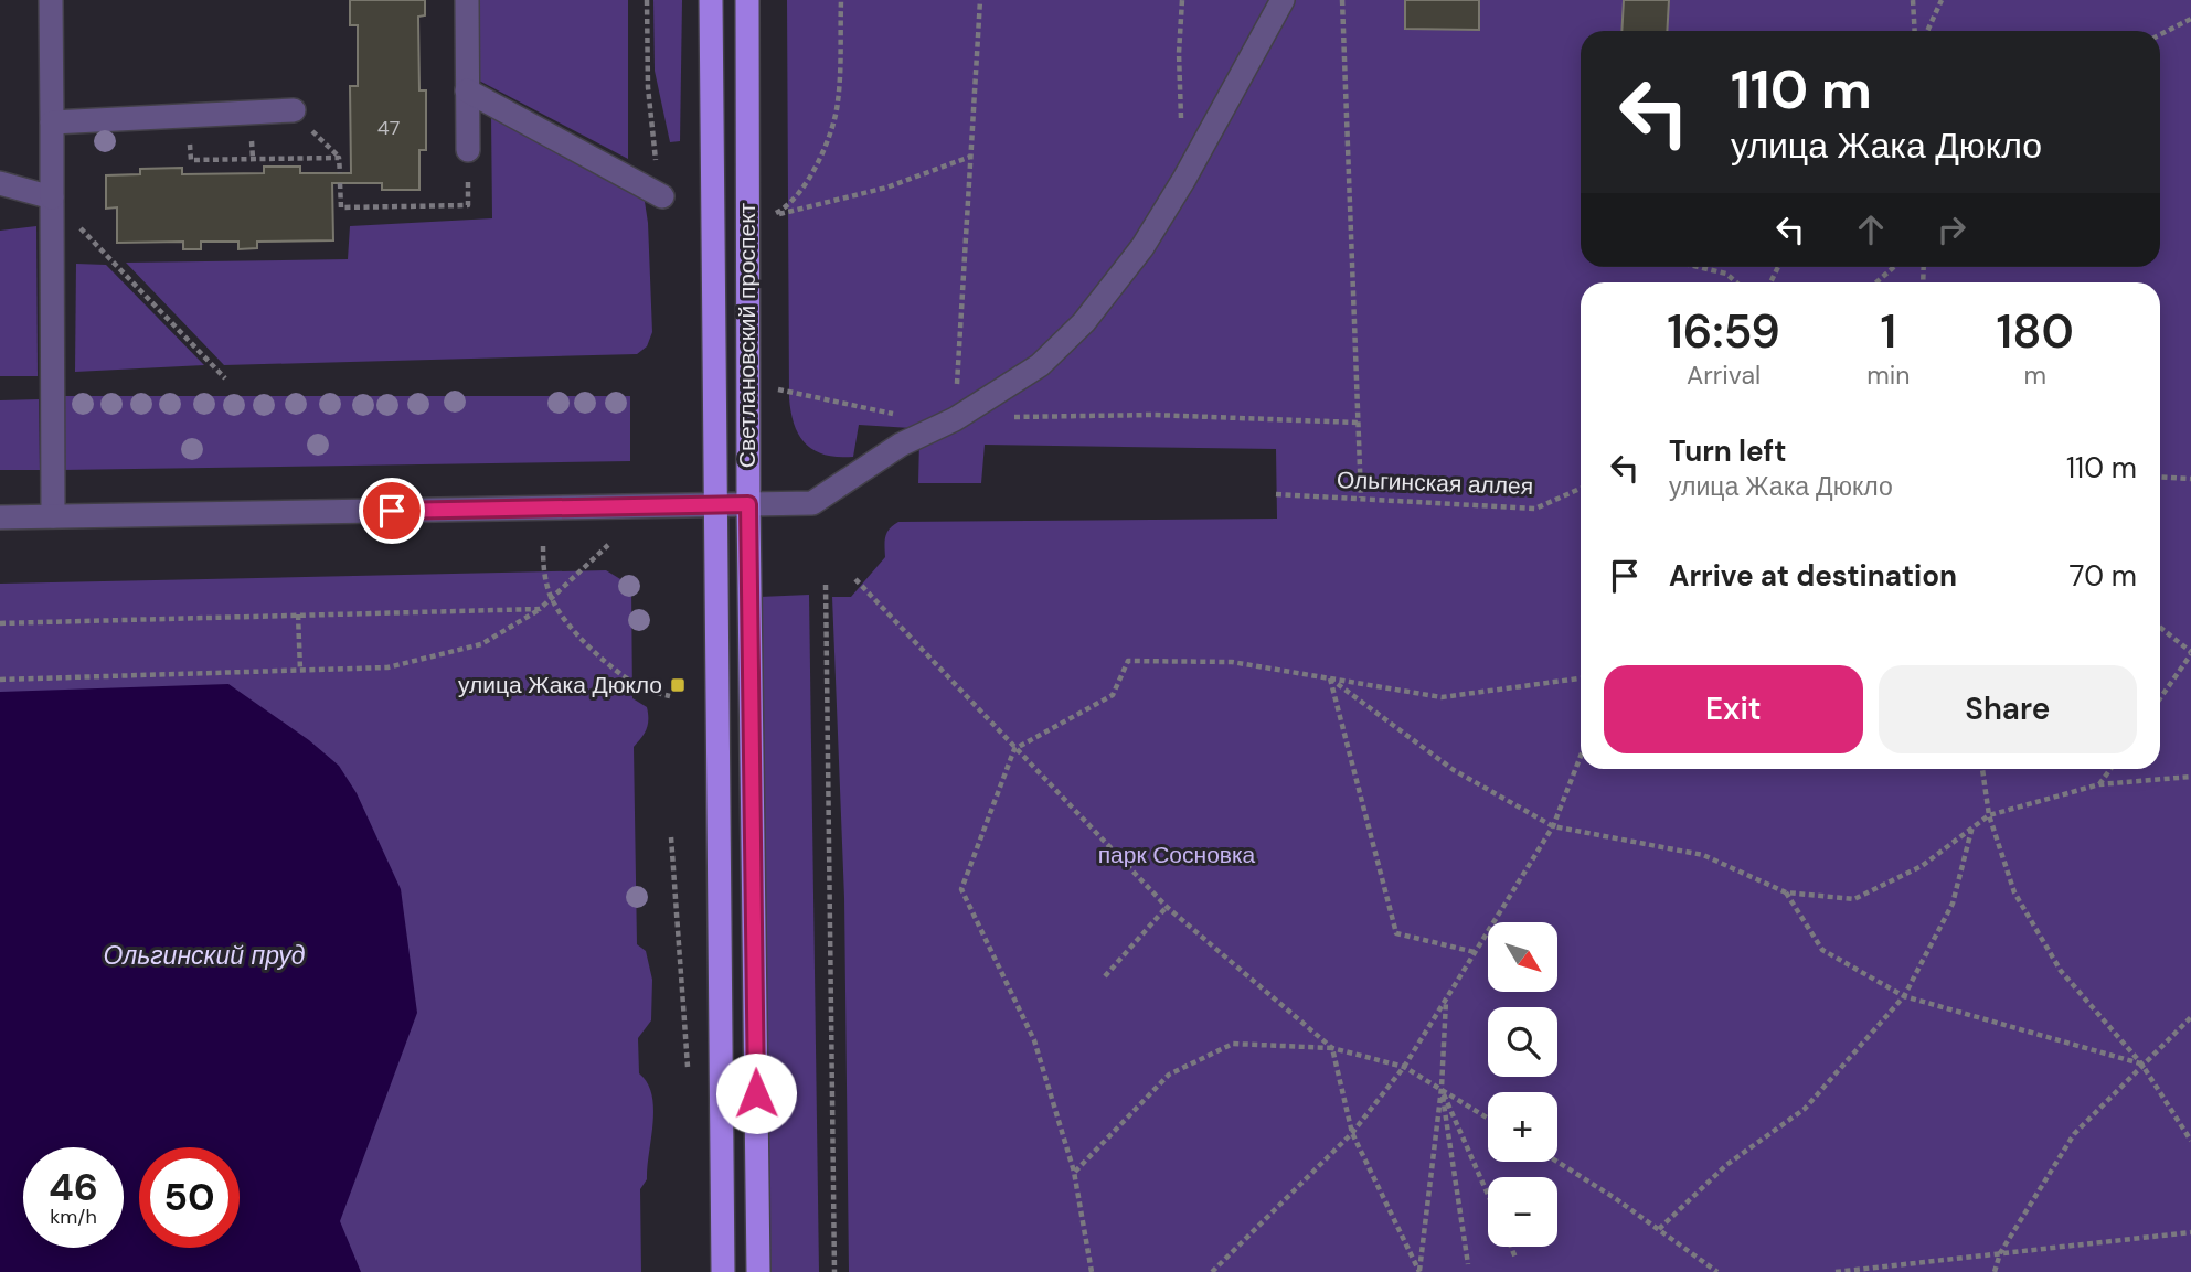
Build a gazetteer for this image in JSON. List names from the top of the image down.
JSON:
{
  "streets": {
    "main road": ["Светлановский проспект"],
    "path": ["Ольгинская аллея"]
  },
  "water": ["Ольгинский пруд"],
  "parks": ["парк Сосновка"],
  "places": {
    "transit": ["улица Жака Дюкло"]
  },
  "house_numbers": ["47"],
  "north": "bottom right",
  "page": {
    "turn": ["110 m", "улица Жака Дюкло"],
    "eta": [
      "16:59",
      "Arrival",
      "1",
      "min",
      "180",
      "m"
    ],
    "list": [
      {
        "name": "Turn left",
        "note": "улица Жака Дюкло",
        "value": "110 m"
      },
      {
        "name": "Arrive at destination",
        "value": "70 m"
      }
    ],
    "buttons": ["Exit", "Share"],
    "map_buttons": ["+", "−"],
    "speed": "46 km/h",
    "limit": "50"
  }
}
